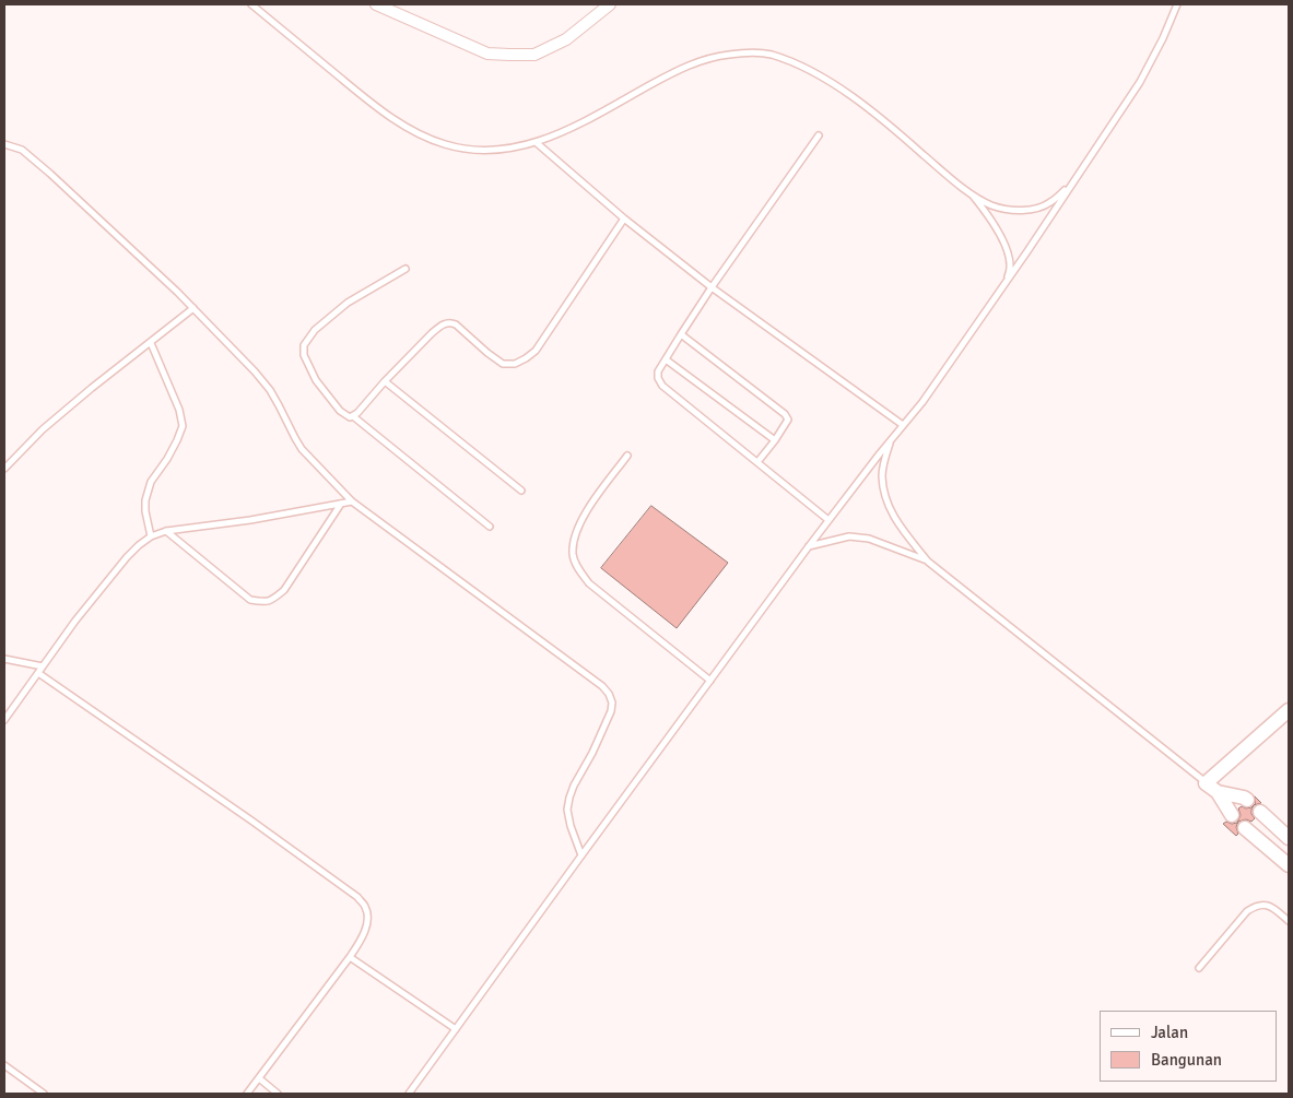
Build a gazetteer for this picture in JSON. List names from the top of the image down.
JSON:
{
  "legend": ["Jalan", "Bangunan"]
}
